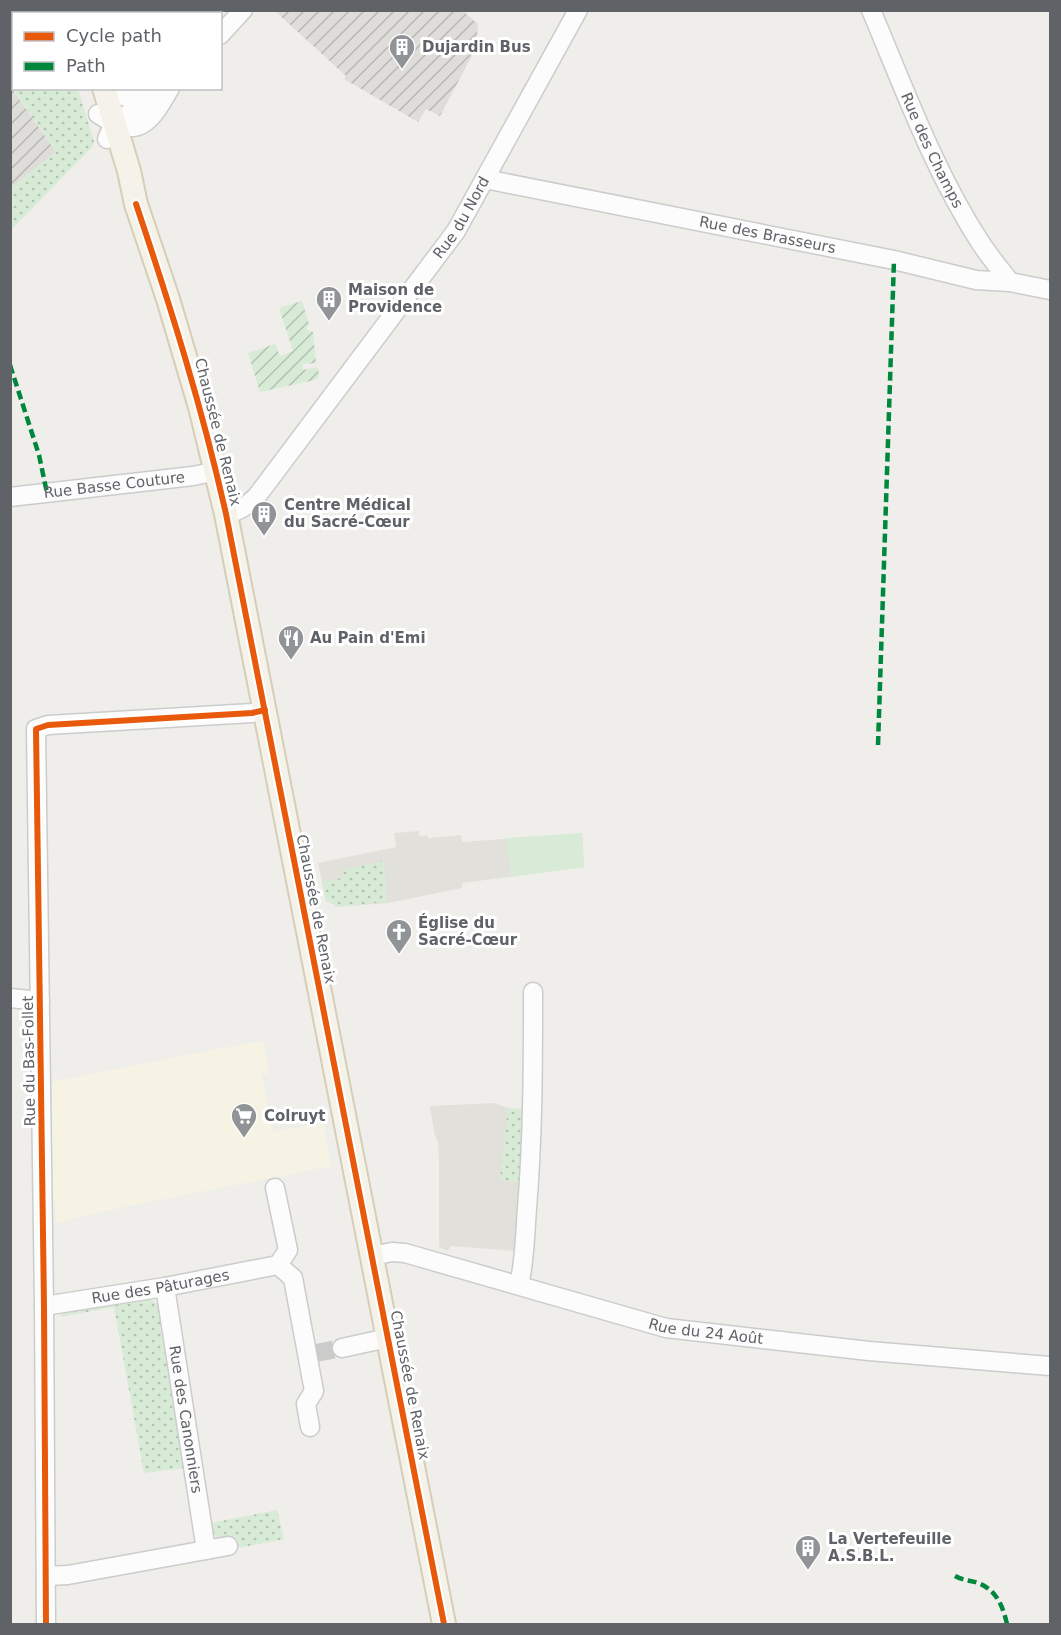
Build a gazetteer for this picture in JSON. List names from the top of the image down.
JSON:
{
  "streets": {
    "main road": ["Chaussée de Renaix"],
    "street": [
      "Rue des Champs",
      "Rue du Nord",
      "Rue des Brasseurs",
      "Rue Basse Couture",
      "Rue du Bas-Follet",
      "Rue des Pâturages",
      "Rue du 24 Août",
      "Rue des Canonniers"
    ]
  },
  "crossings": [
    ["Rue des Champs", "Rue des Brasseurs"],
    ["Rue du Nord", "Rue des Brasseurs"],
    ["Rue du Nord", "Chaussée de Renaix"],
    ["Chaussée de Renaix", "Rue Basse Couture"],
    ["Chaussée de Renaix", "Rue du Bas-Follet"],
    ["Chaussée de Renaix", "Rue du 24 Août"],
    ["Rue du Bas-Follet", "Rue des Pâturages"],
    ["Rue des Pâturages", "Rue des Canonniers"]
  ],
  "places": {
    "building": [
      "Dujardin Bus",
      "Maison de Providence",
      "Centre Médical du Sacré-Cœur",
      "La Vertefeuille A.S.B.L."
    ],
    "restaurant": ["Au Pain d'Emi"],
    "church": ["Église du Sacré-Cœur"],
    "supermarket": ["Colruyt"]
  },
  "legend": ["Cycle path", "Path"]
}
